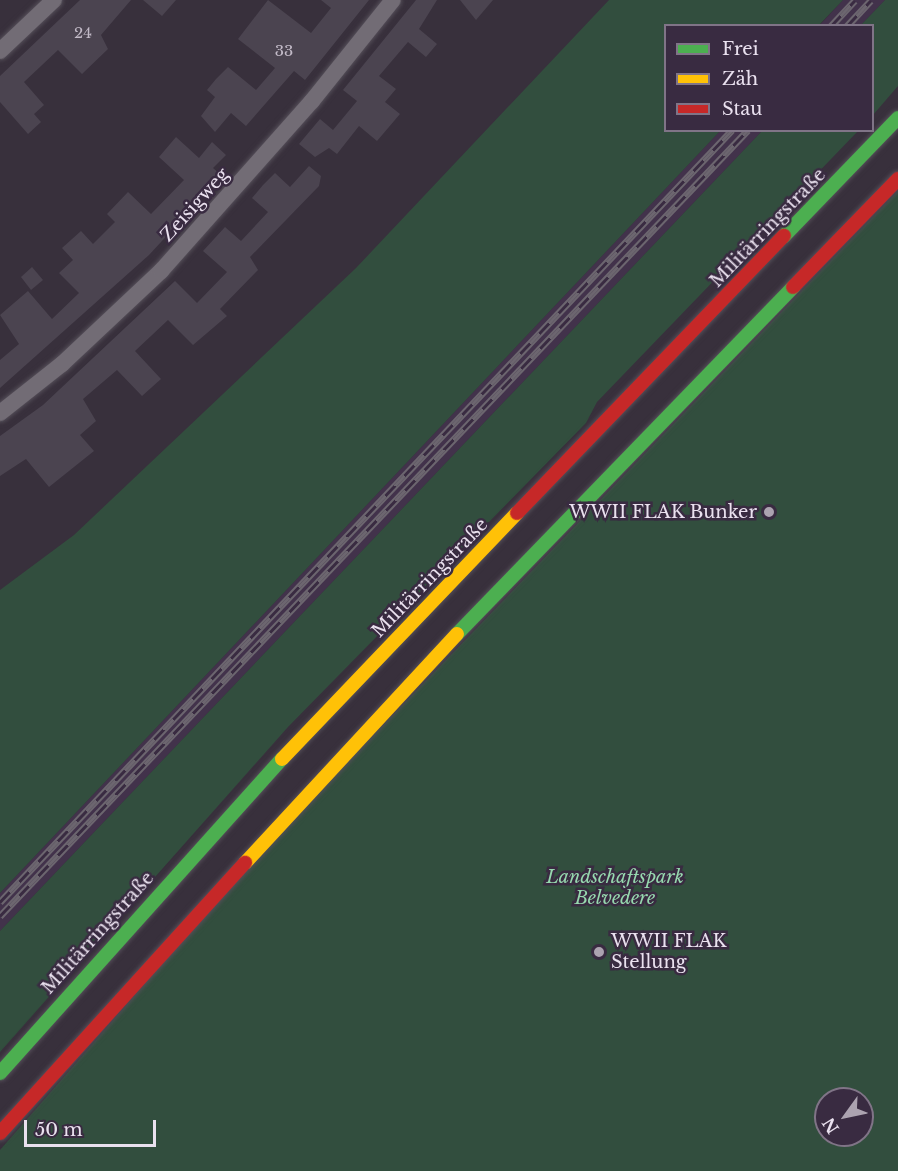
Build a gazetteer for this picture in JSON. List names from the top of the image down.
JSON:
{
  "streets": {
    "highway": ["Militärringstraße"],
    "street": ["Zeisigweg"]
  },
  "parks": ["Landschaftspark Belvedere"],
  "places": ["WWII FLAK Bunker", "WWII FLAK Stellung"],
  "house_numbers": ["24", "33"],
  "legend": ["Frei", "Zäh", "Stau"],
  "scale_bar": "50 m",
  "north": "bottom left"
}
